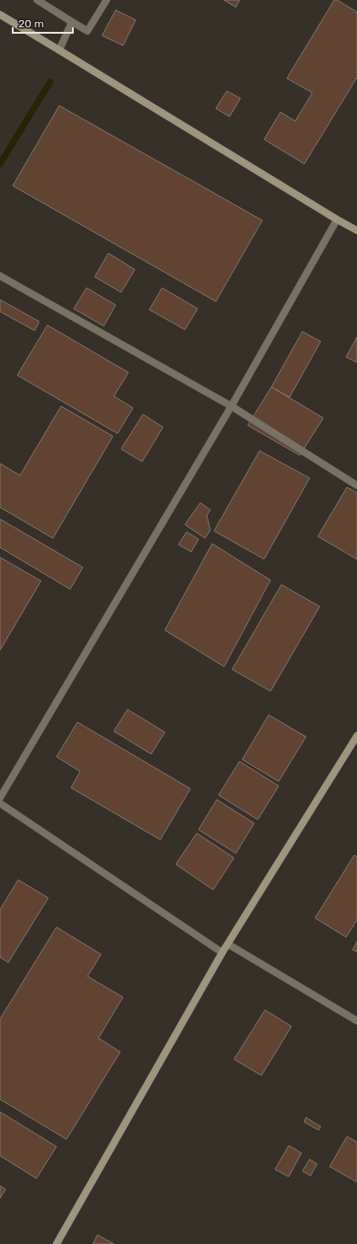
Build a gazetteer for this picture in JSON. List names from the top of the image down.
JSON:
{
  "scale_bar": "20 m"
}
